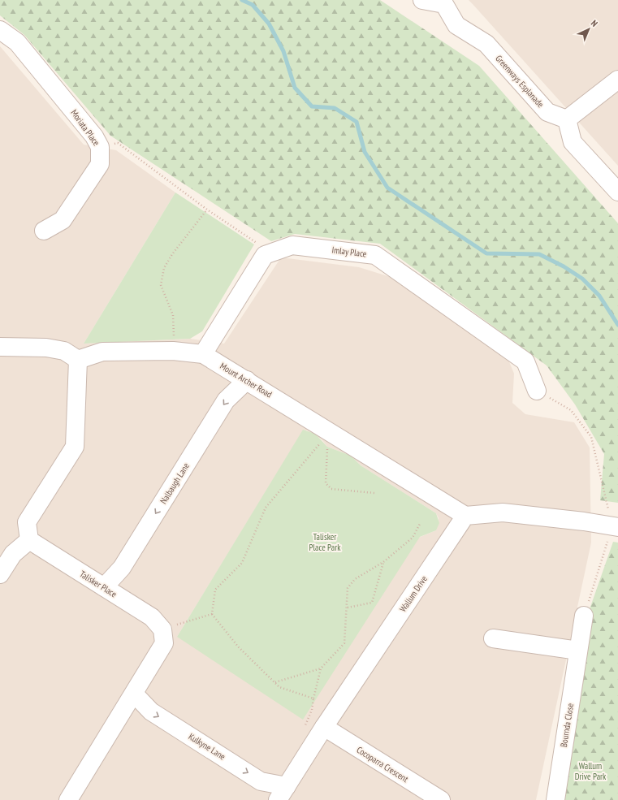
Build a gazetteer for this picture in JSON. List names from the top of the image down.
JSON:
{
  "streets": {
    "street": [
      "Greenways Esplanade",
      "Moriata Place",
      "Imlay Place",
      "Mount Archer Road",
      "Nalbaugh Lane",
      "Talisker Place",
      "Wallum Drive",
      "Bournda Close",
      "Kulkyne Lane",
      "Cocoparra Crescent"
    ]
  },
  "crossings": [
    ["Mount Archer Road", "Nalbaugh Lane"],
    ["Mount Archer Road", "Wallum Drive"],
    ["Nalbaugh Lane", "Talisker Place"],
    ["Wallum Drive", "Kulkyne Lane"],
    ["Wallum Drive", "Cocoparra Crescent"]
  ],
  "one_way": ["Kulkyne Lane"],
  "parks": ["Talisker Place Park", "Wallum Drive Park"],
  "north": "top right"
}
